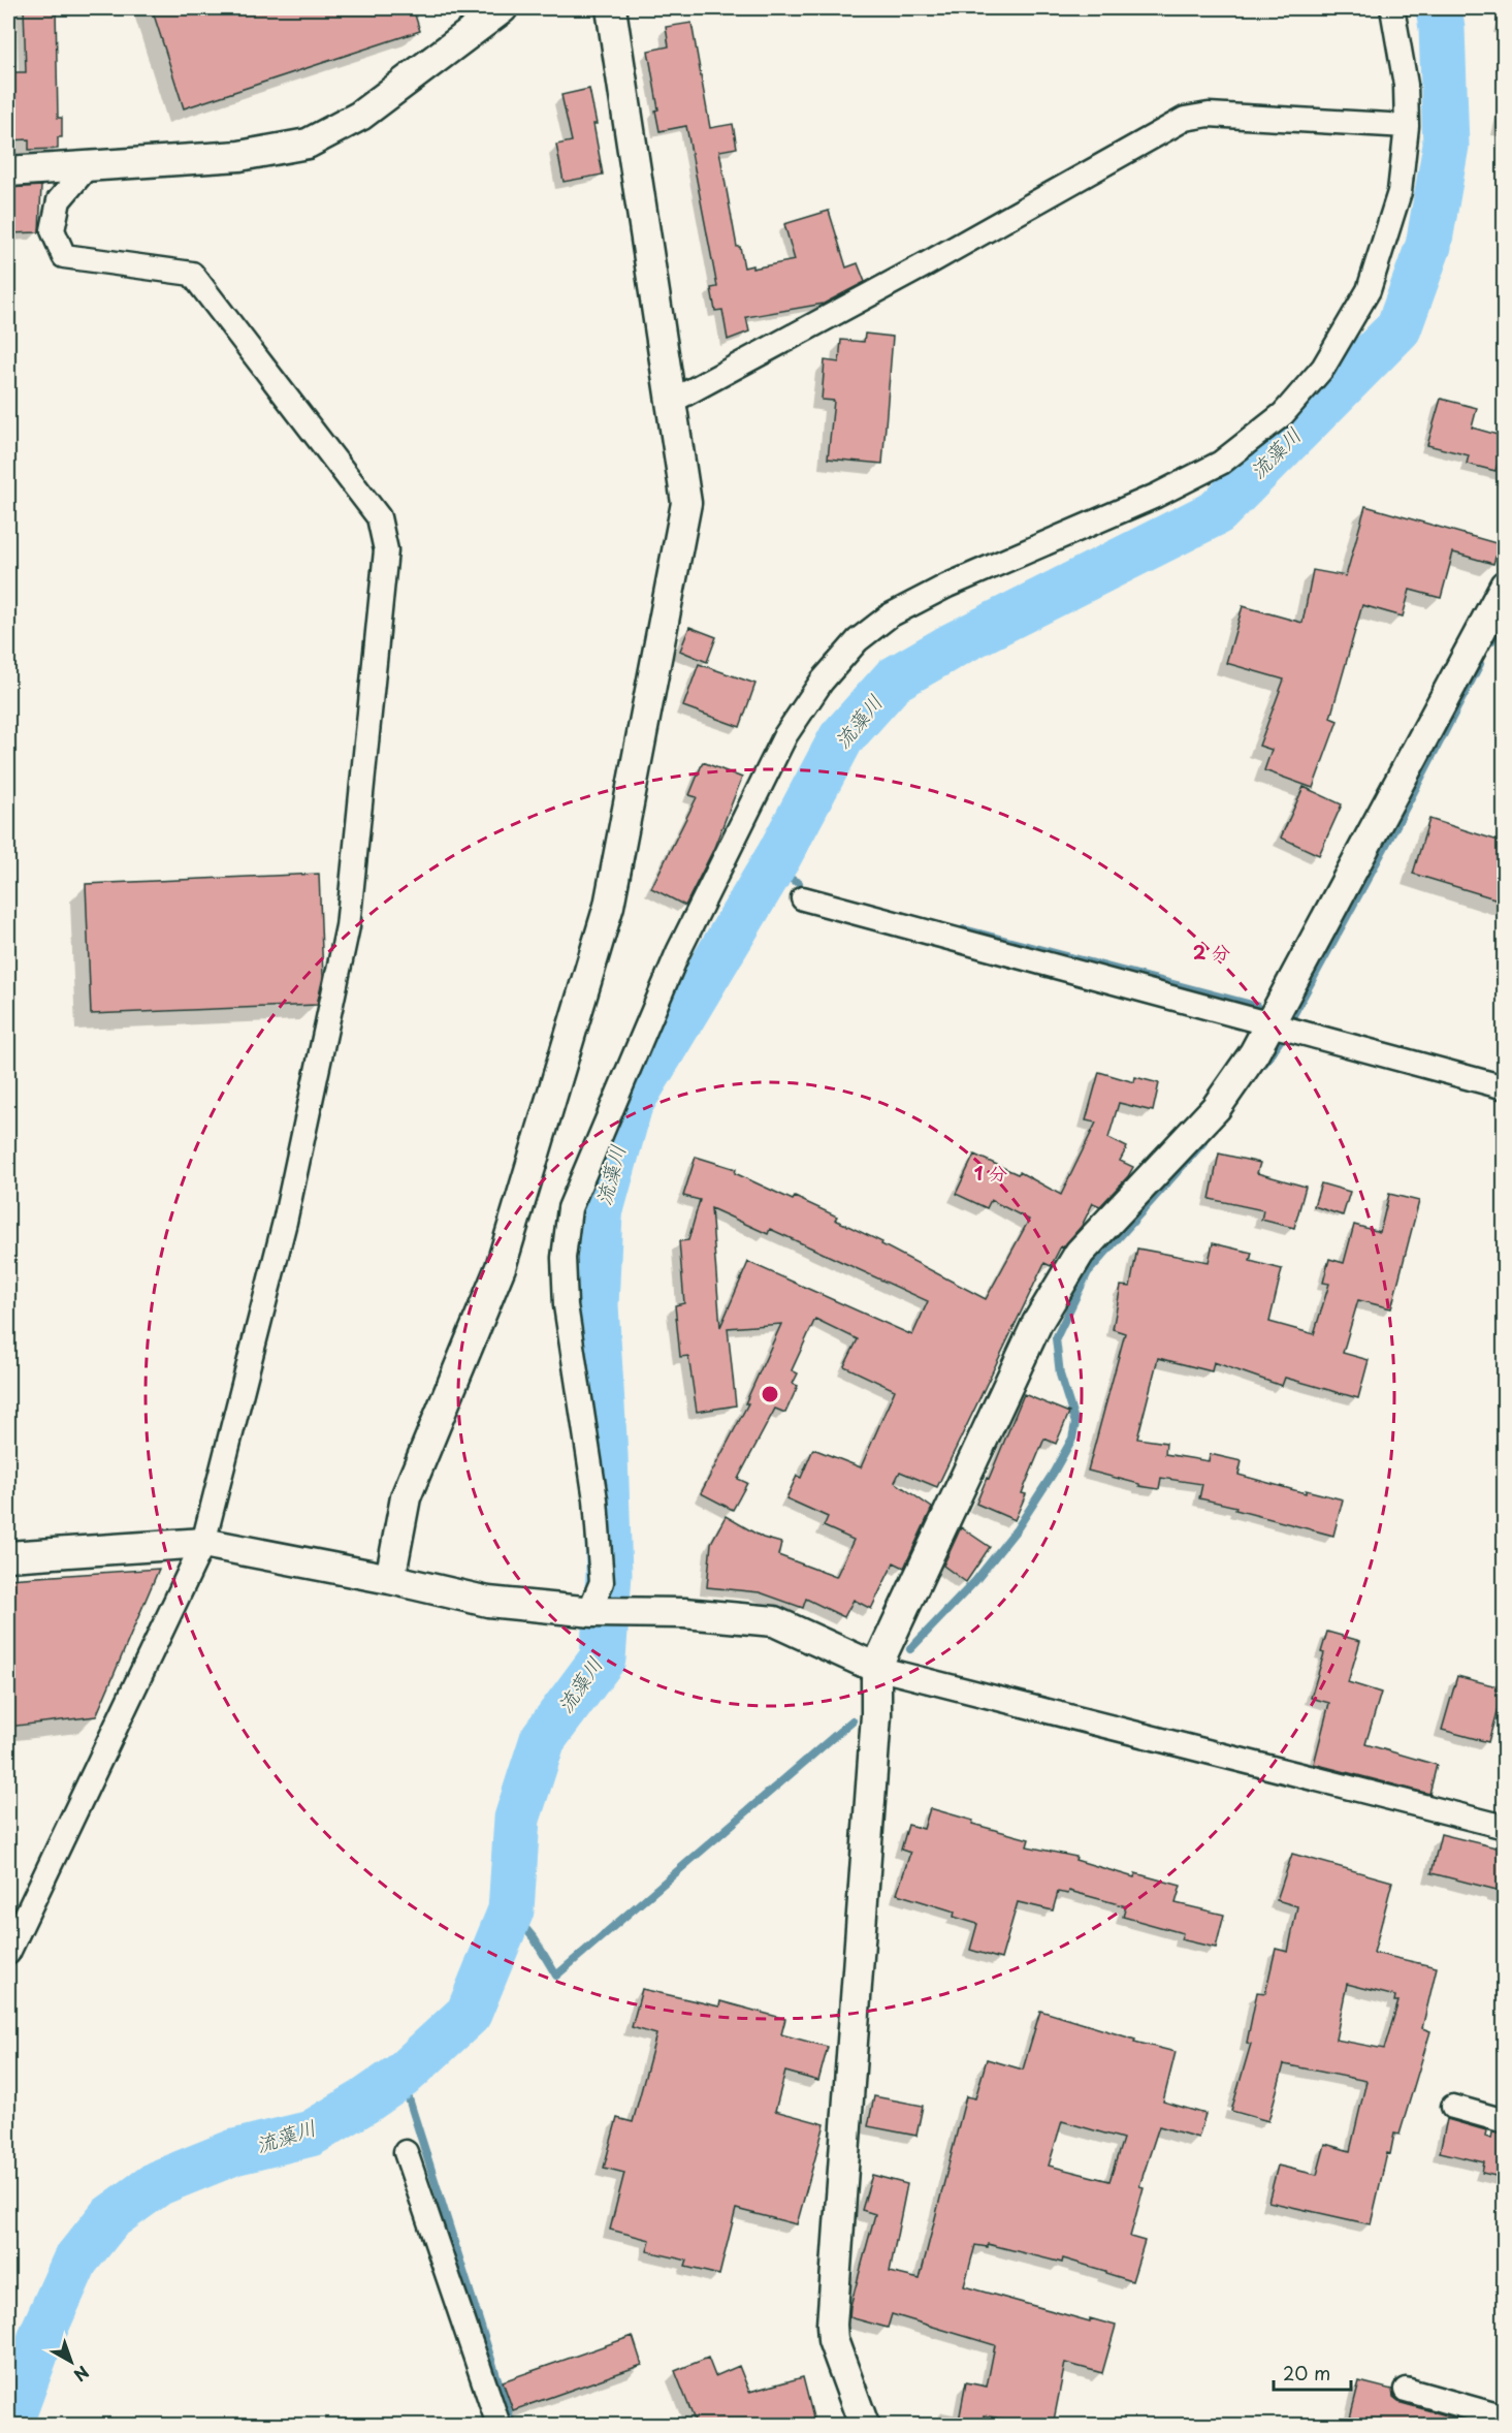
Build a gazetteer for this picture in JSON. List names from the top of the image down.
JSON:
{
  "water": ["流藻川"],
  "scale_bar": "20 m",
  "north": "bottom right",
  "rings": ["2 分", "1 分"]
}
